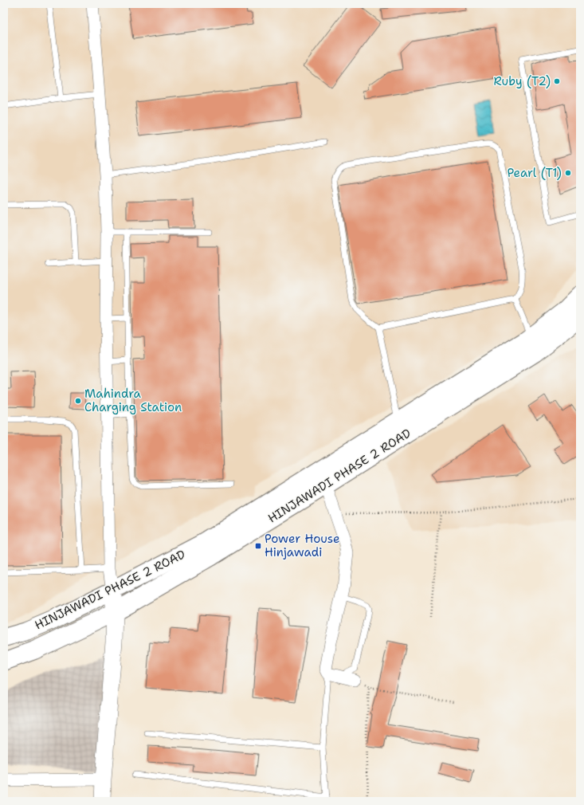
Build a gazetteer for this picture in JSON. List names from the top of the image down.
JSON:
{
  "streets": {
    "main road": ["HINJAWADI PHASE 2 ROAD"]
  },
  "places": {
    "other": ["Ruby (T2)", "Pearl (T1)", "Mahindra Charging Station"],
    "transit": ["Power House Hinjawadi"]
  }
}
